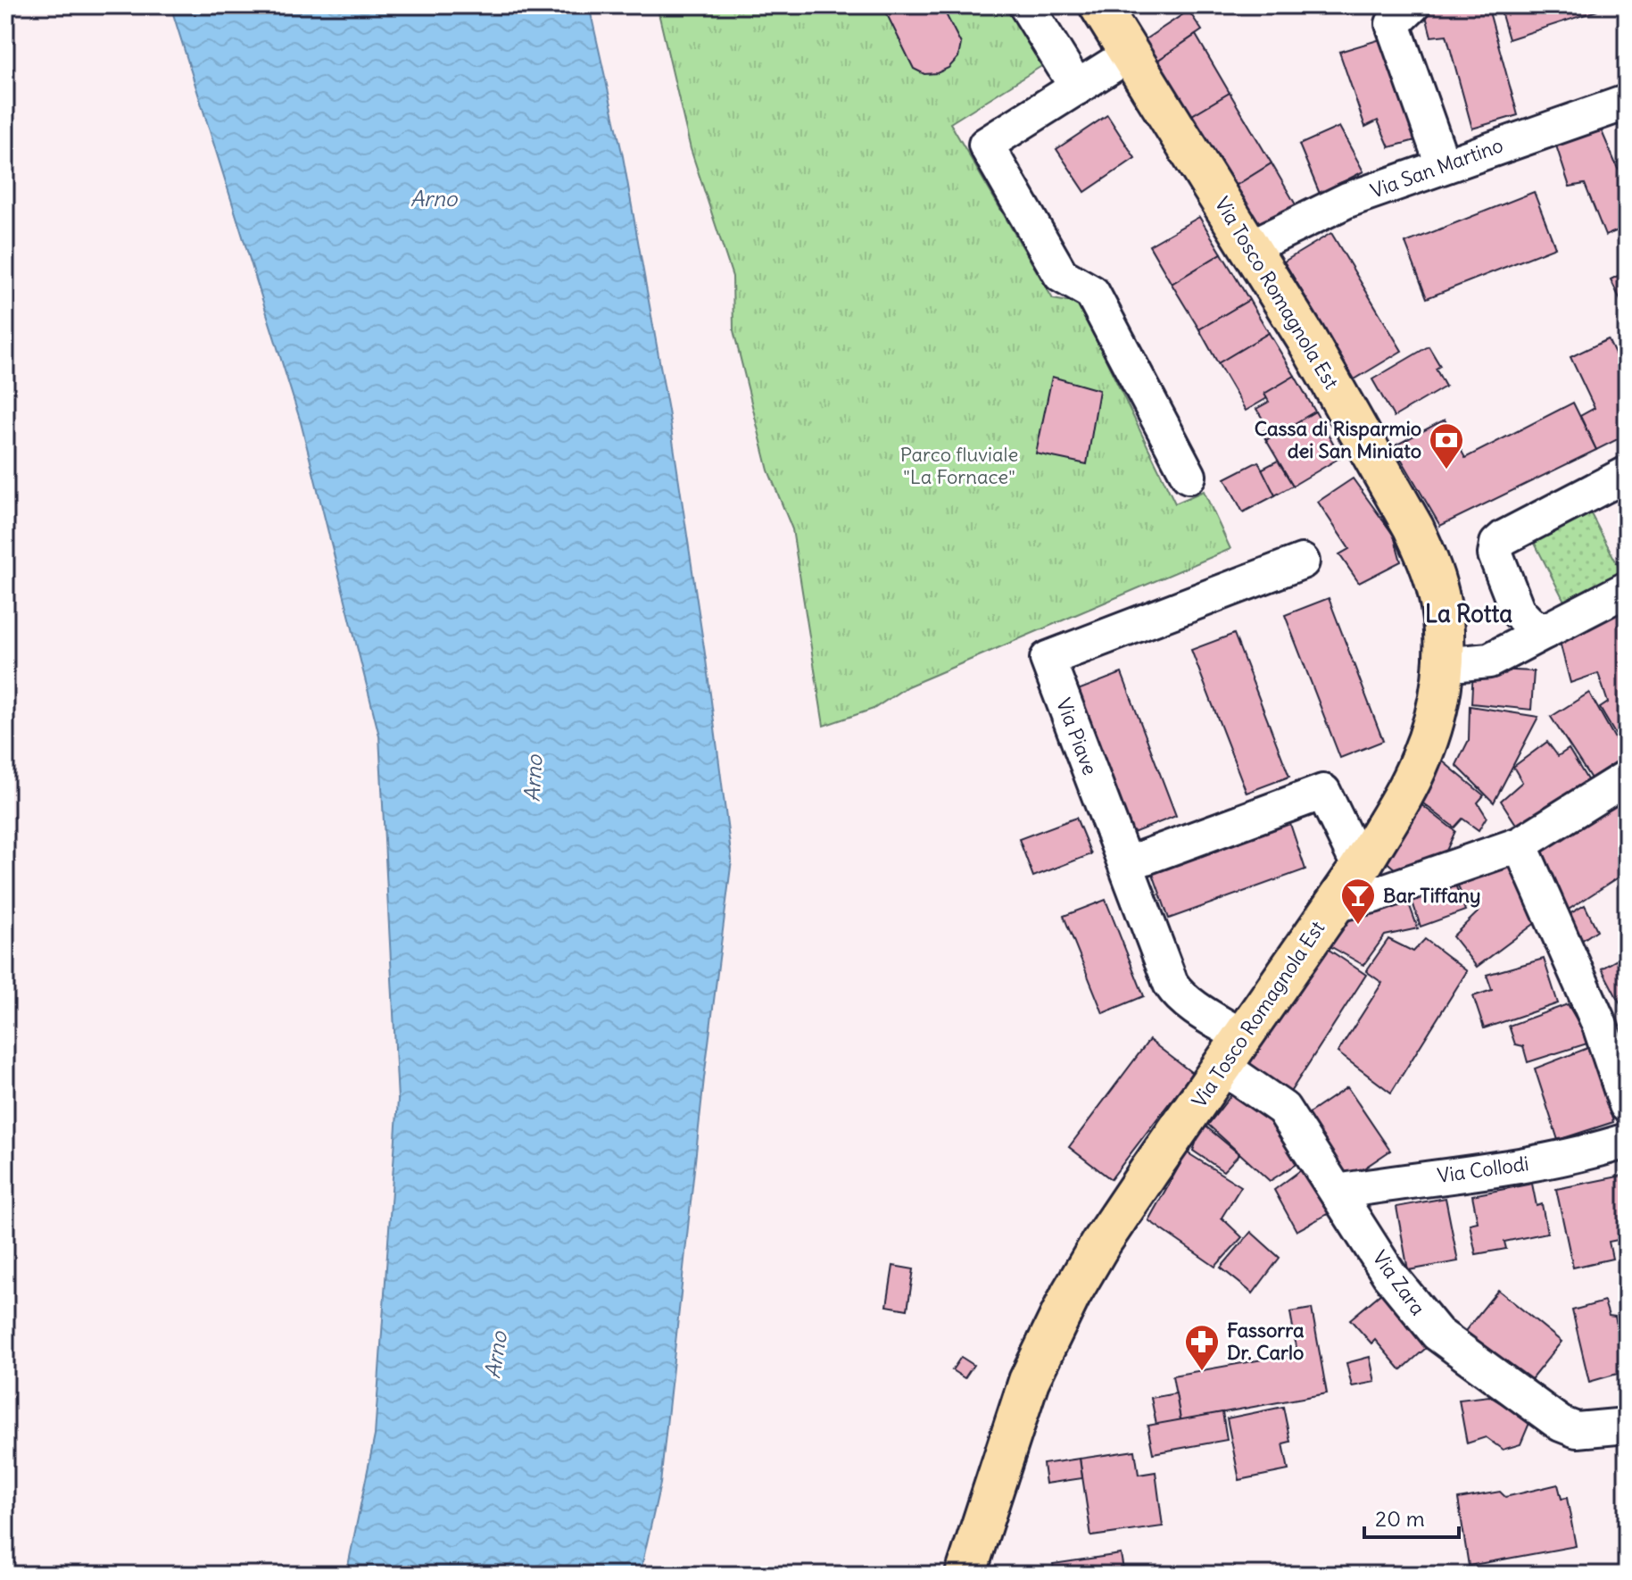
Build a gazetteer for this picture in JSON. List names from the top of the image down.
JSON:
{
  "streets": {
    "main road": ["Via Tosco Romagnola Est"],
    "street": [
      "Via San Martino",
      "Via Piave",
      "Via Collodi",
      "Via Zara"
    ]
  },
  "crossings": [
    ["Via San Martino", "Via Tosco Romagnola Est"],
    ["Via Tosco Romagnola Est", "Via Piave"],
    ["Via Tosco Romagnola Est", "Via Zara"],
    ["Via Piave", "Via Zara"],
    ["Via Collodi", "Via Zara"]
  ],
  "districts": ["La Rotta"],
  "water": ["Arno"],
  "parks": ["Parco fluviale \"La Fornace\""],
  "places": {
    "bank": ["Cassa di Risparmio dei San Miniato"],
    "bar": ["Bar Tiffany"],
    "pharmacy": ["Fassorra Dr. Carlo"]
  },
  "scale_bar": "20 m"
}
